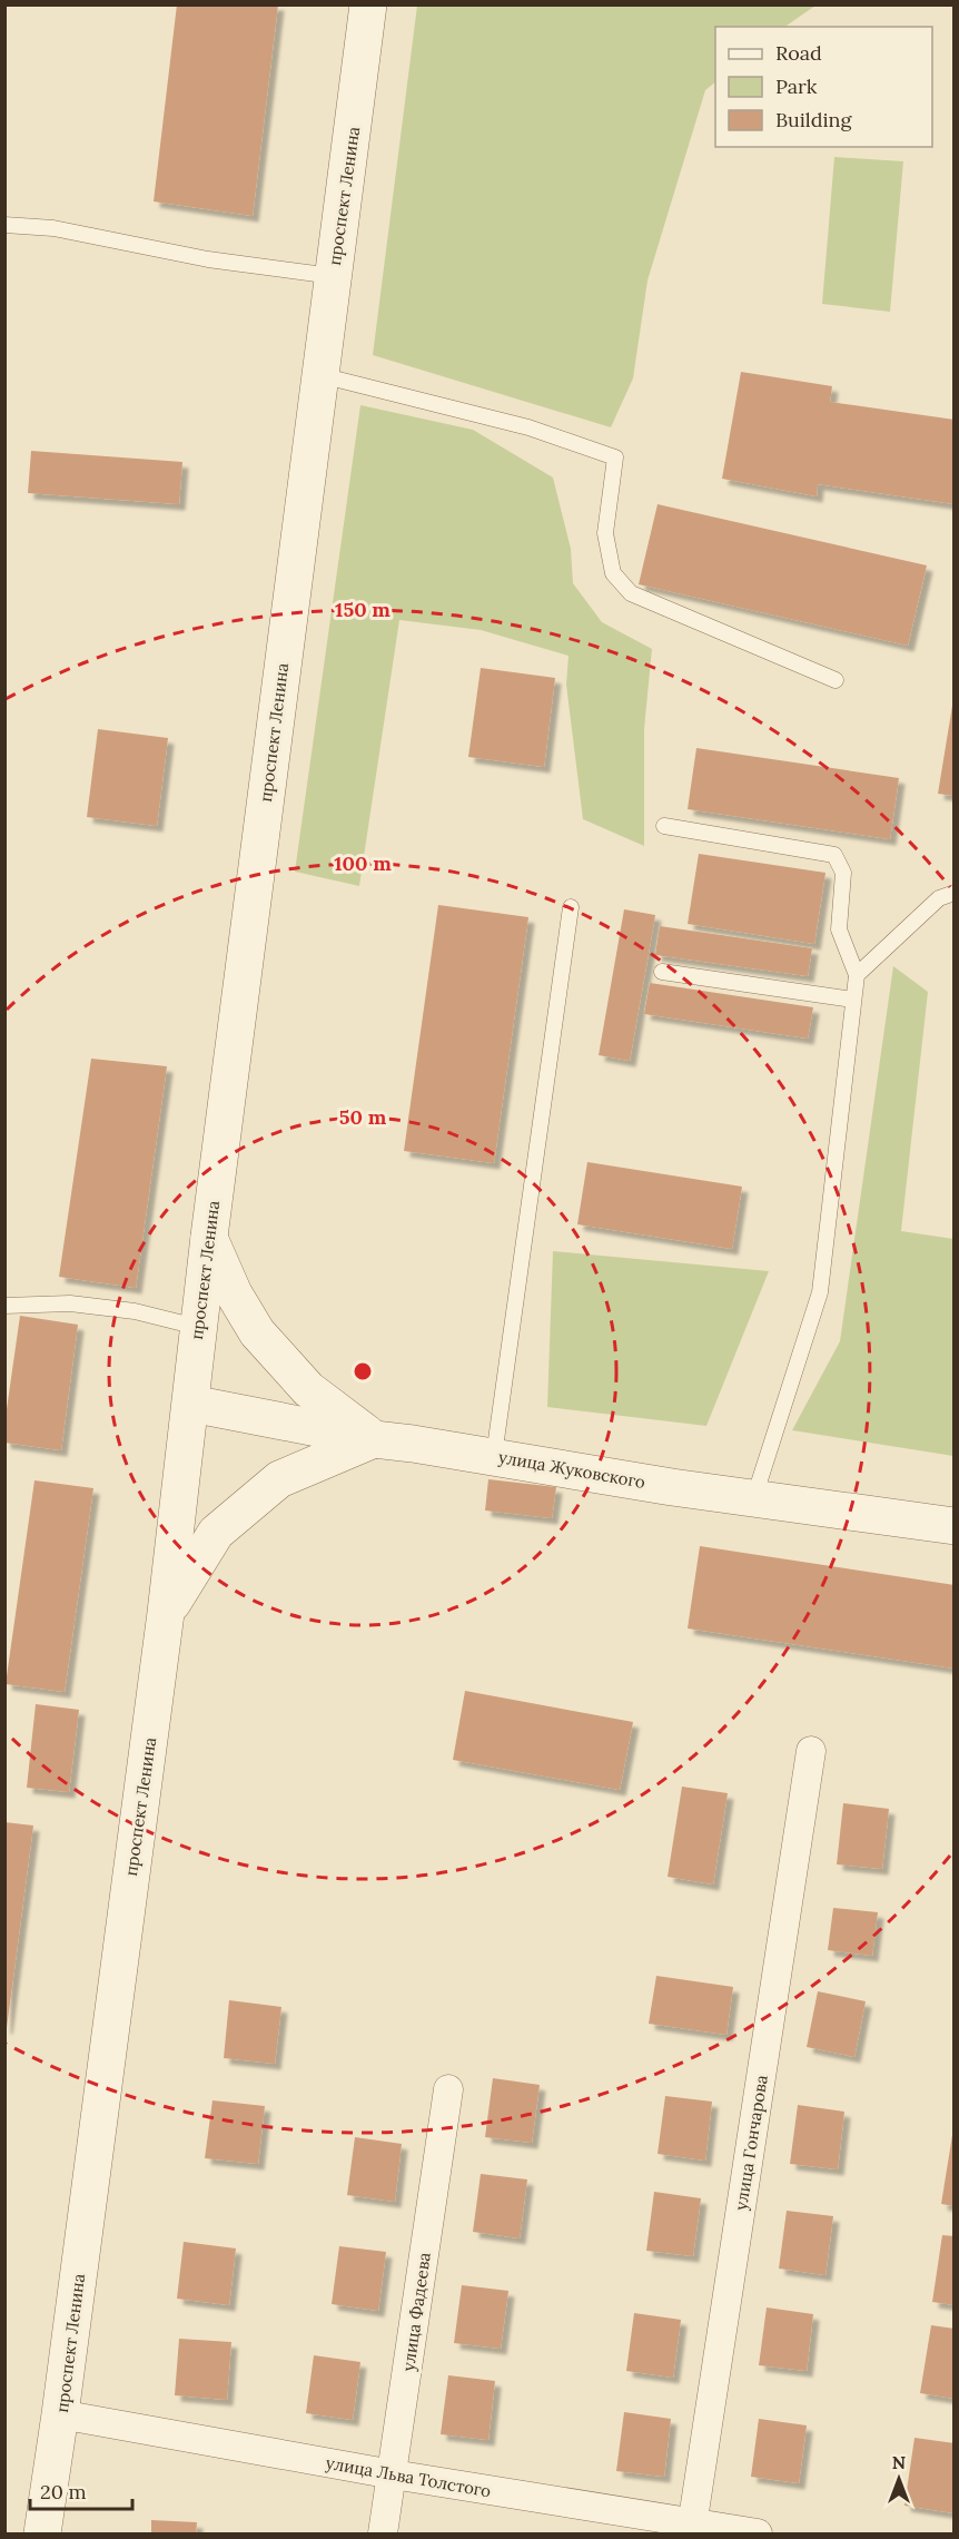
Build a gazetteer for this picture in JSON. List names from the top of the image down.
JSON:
{
  "streets": {
    "street": [
      "проспект Ленина",
      "улица Жуковского",
      "улица Гончарова",
      "улица Фадеева",
      "улица Льва Толстого"
    ]
  },
  "crossings": [
    ["проспект Ленина", "улица Жуковского"],
    ["проспект Ленина", "улица Льва Толстого"],
    ["улица Гончарова", "улица Льва Толстого"],
    ["улица Фадеева", "улица Льва Толстого"]
  ],
  "legend": ["Road", "Park", "Building"],
  "scale_bar": "20 m",
  "north": "top",
  "rings": ["150 m", "100 m", "50 m"]
}
